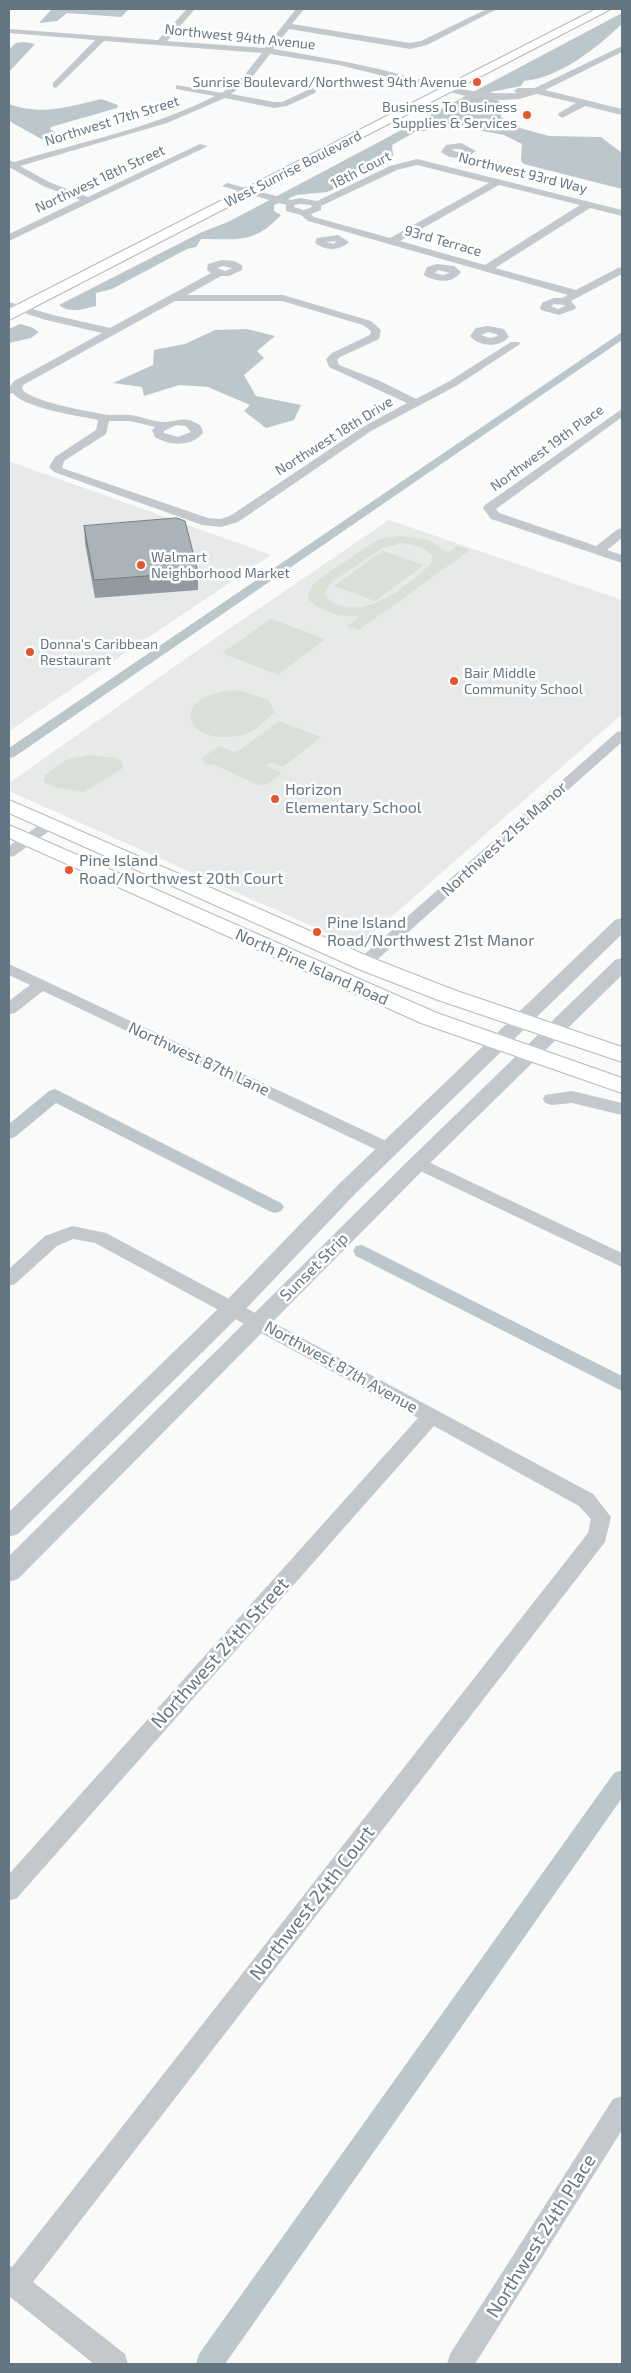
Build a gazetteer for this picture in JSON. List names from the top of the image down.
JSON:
{
  "streets": {
    "highway": ["West Sunrise Boulevard"],
    "main road": ["North Pine Island Road"],
    "street": [
      "Northwest 94th Avenue",
      "Northwest 17th Street",
      "18th Court",
      "Northwest 93rd Way",
      "Northwest 18th Street",
      "93rd Terrace",
      "Northwest 18th Drive",
      "Northwest 19th Place",
      "Northwest 21st Manor",
      "Northwest 87th Lane",
      "Sunset Strip",
      "Northwest 87th Avenue",
      "Northwest 24th Street",
      "Northwest 24th Court",
      "Northwest 24th Place"
    ]
  },
  "crossings": [
    ["Northwest 94th Avenue", "Northwest 17th Street"],
    ["Northwest 94th Avenue", "West Sunrise Boulevard"],
    ["18th Court", "Northwest 93rd Way"],
    ["Northwest 21st Manor", "North Pine Island Road"],
    ["North Pine Island Road", "Sunset Strip"],
    ["Northwest 87th Lane", "Sunset Strip"],
    ["Sunset Strip", "Northwest 87th Avenue"],
    ["Northwest 87th Avenue", "Northwest 24th Street"],
    ["Northwest 87th Avenue", "Northwest 24th Court"]
  ],
  "places": [
    "Sunrise Boulevard/Northwest 94th Avenue",
    "Business To Business Supplies & Services",
    "Walmart Neighborhood Market",
    "Donna's Caribbean Restaurant",
    "Bair Middle Community School",
    "Horizon Elementary School",
    "Pine Island Road/Northwest 20th Court",
    "Pine Island Road/Northwest 21st Manor"
  ]
}
